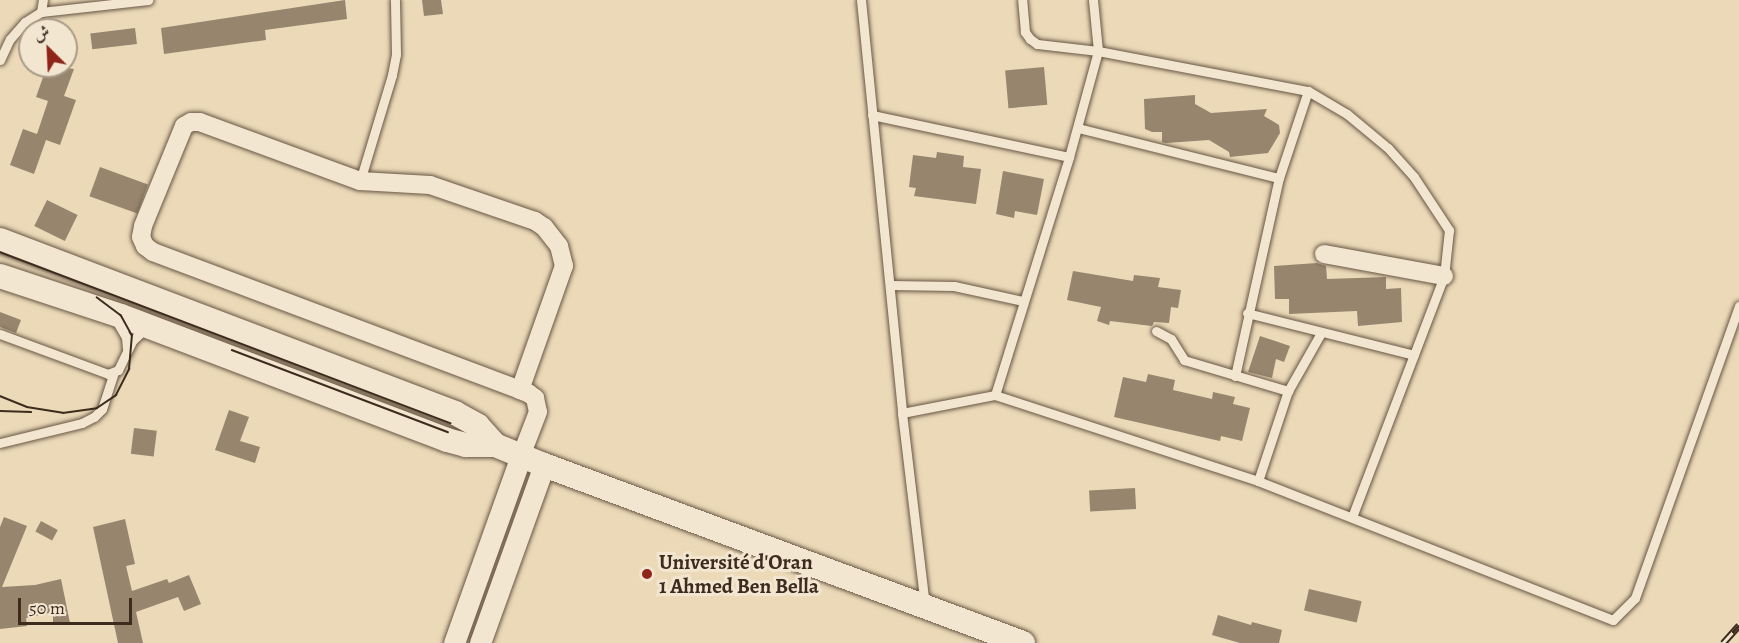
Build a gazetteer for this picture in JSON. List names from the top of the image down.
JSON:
{
  "places": ["Université d'Oran 1 Ahmed Ben Bella"],
  "scale_bar": "50 m",
  "north": "top left"
}
